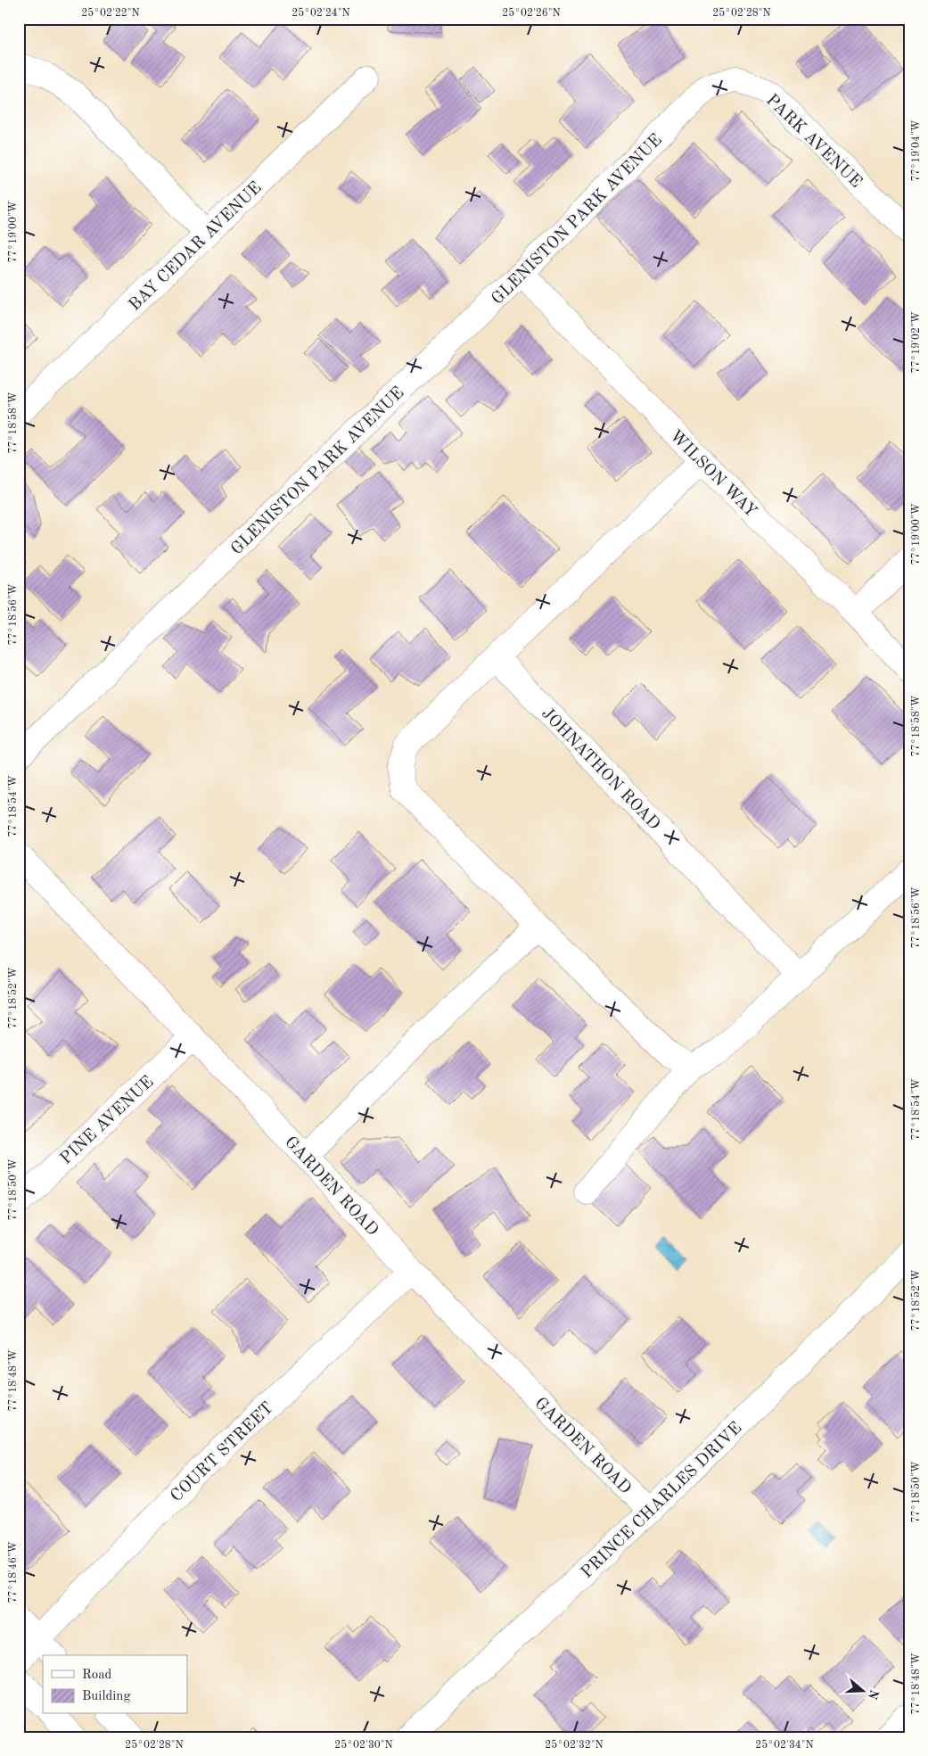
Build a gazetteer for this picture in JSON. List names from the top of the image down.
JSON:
{
  "streets": {
    "main road": [
      "PARK AVENUE",
      "GLENISTON PARK AVENUE",
      "BAY CEDAR AVENUE",
      "WILSON WAY",
      "JOHNATHON ROAD",
      "PINE AVENUE",
      "GARDEN ROAD",
      "COURT STREET",
      "PRINCE CHARLES DRIVE"
    ]
  },
  "crossings": [
    ["PARK AVENUE", "GLENISTON PARK AVENUE"],
    ["GLENISTON PARK AVENUE", "WILSON WAY"],
    ["PINE AVENUE", "GARDEN ROAD"],
    ["GARDEN ROAD", "COURT STREET"],
    ["GARDEN ROAD", "PRINCE CHARLES DRIVE"]
  ],
  "legend": ["Road", "Building"],
  "north": "right",
  "coordinates": [
    "25°02'22\"N",
    "25°02'24\"N",
    "25°02'26\"N",
    "25°02'28\"N",
    "77°19'04\"W",
    "77°19'00\"W",
    "77°19'02\"W",
    "77°18'58\"W",
    "77°18'56\"W",
    "77°18'54\"W",
    "77°18'52\"W",
    "77°18'50\"W",
    "77°18'48\"W",
    "77°18'46\"W",
    "25°02'30\"N",
    "25°02'32\"N",
    "25°02'34\"N"
  ]
}
